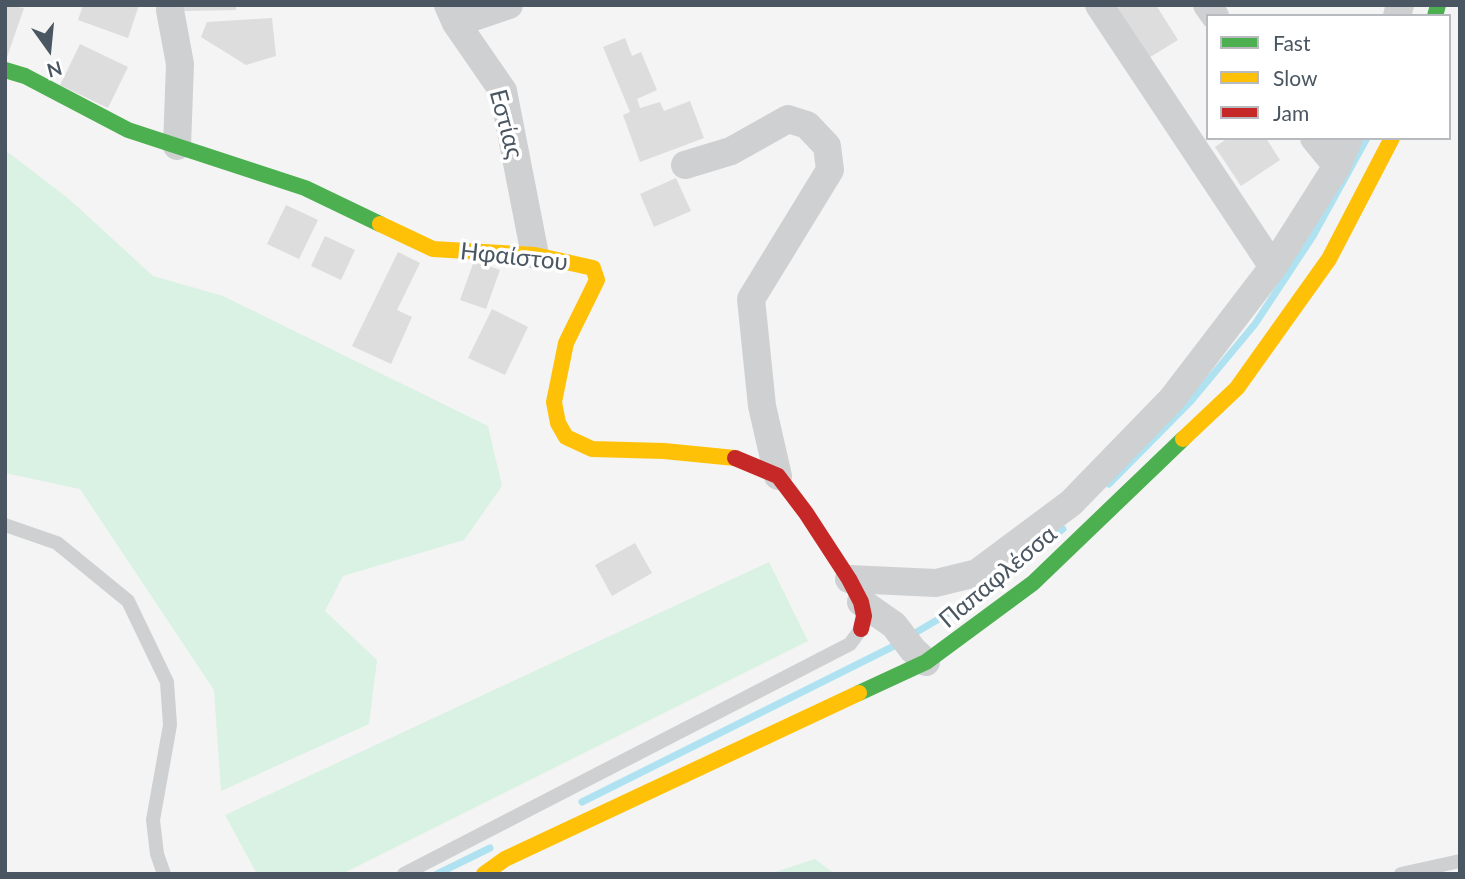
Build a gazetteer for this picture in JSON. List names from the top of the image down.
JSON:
{
  "streets": {
    "street": ["Εστίας", "Ηφαίστου", "Παπαφλέσσα"]
  },
  "crossings": [
    ["Εστίας", "Ηφαίστου"],
    ["Ηφαίστου", "Παπαφλέσσα"]
  ],
  "legend": ["Fast", "Slow", "Jam"],
  "north": "bottom"
}
